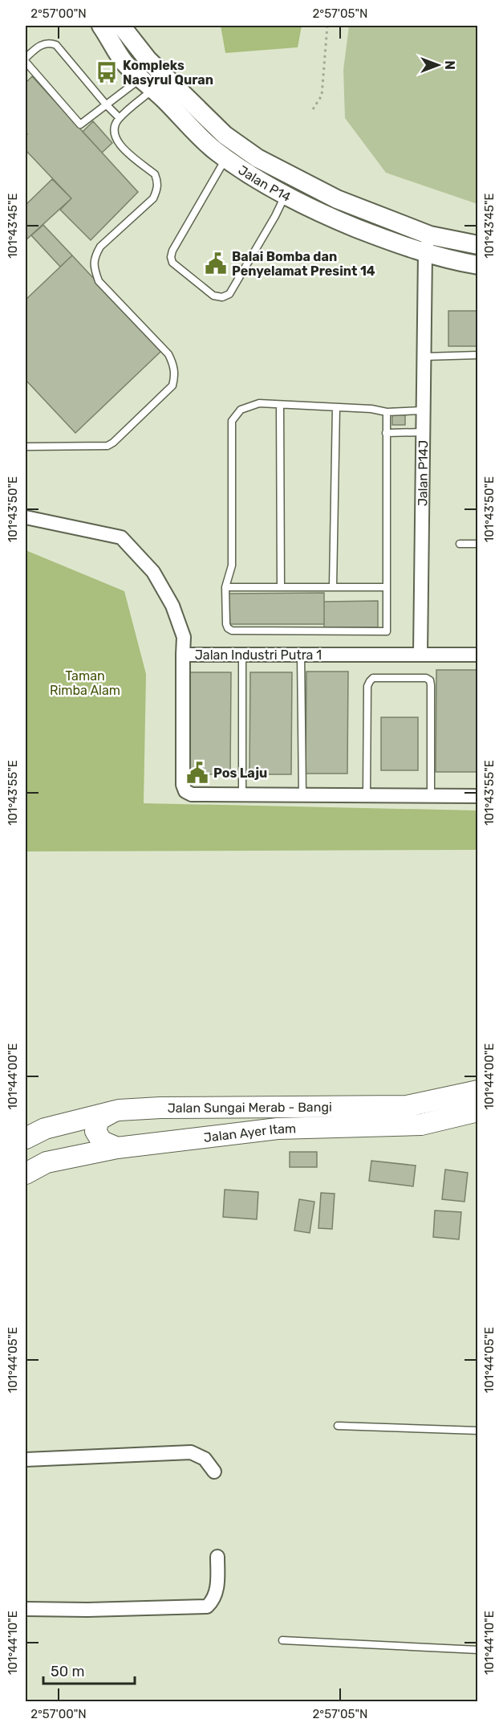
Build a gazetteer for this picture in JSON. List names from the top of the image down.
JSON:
{
  "streets": {
    "main road": ["Jalan P14", "Jalan Sungai Merab - Bangi", "Jalan Ayer Itam"],
    "street": ["Jalan P14J", "Jalan Industri Putra 1"]
  },
  "crossings": [
    ["Jalan P14", "Jalan P14J"],
    ["Jalan P14J", "Jalan Industri Putra 1"]
  ],
  "parks": ["Taman Rimba Alam"],
  "places": {
    "bus stop": ["Kompleks Nasyrul Quran"],
    "public building": ["Balai Bomba dan Penyelamat Presint 14", "Pos Laju"]
  },
  "scale_bar": "50 m",
  "north": "right",
  "coordinates": [
    "2°57'00\"N",
    "2°57'05\"N",
    "101°43'45\"E",
    "101°43'50\"E",
    "101°43'55\"E",
    "101°44'00\"E",
    "101°44'05\"E",
    "101°44'10\"E"
  ]
}
